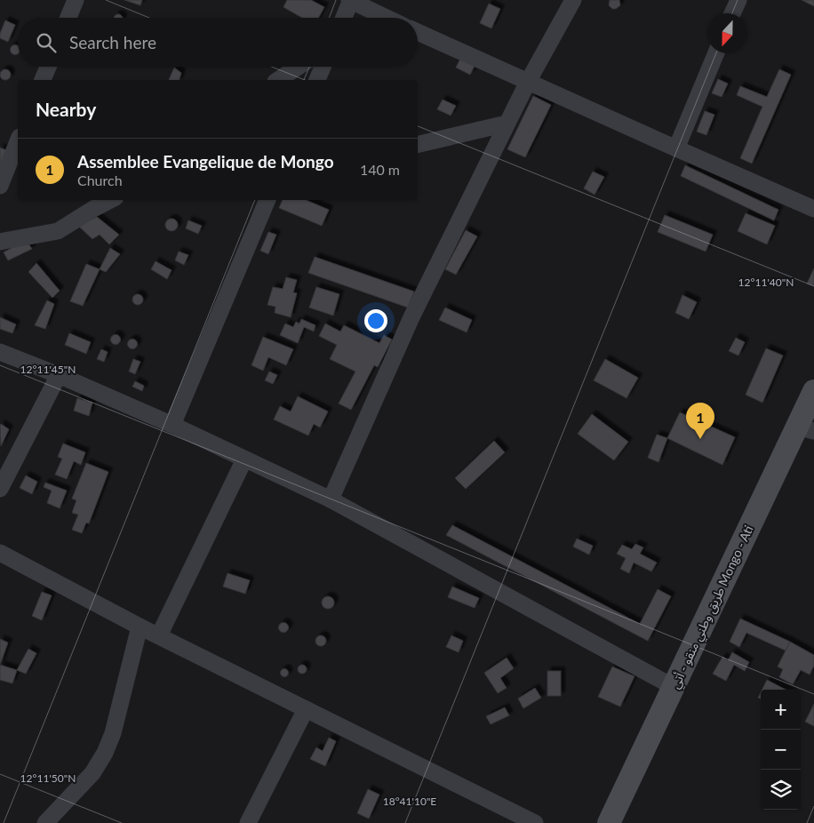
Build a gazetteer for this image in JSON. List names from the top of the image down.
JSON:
{
  "streets": {
    "main road": ["طريق وطني منقو - أتي Mongo - Ati"]
  },
  "north": "bottom",
  "page": {
    "search": "Search here",
    "heading": "Nearby",
    "list": [
      {
        "mark": "1",
        "name": "Assemblee Evangelique de Mongo",
        "note": "Church",
        "value": "140 m"
      }
    ],
    "pins": "1",
    "map_buttons": ["+", "−"]
  },
  "coordinates": [
    "12°11'40\"N",
    "12°11'45\"N",
    "12°11'50\"N",
    "18°41'10\"E"
  ]
}
